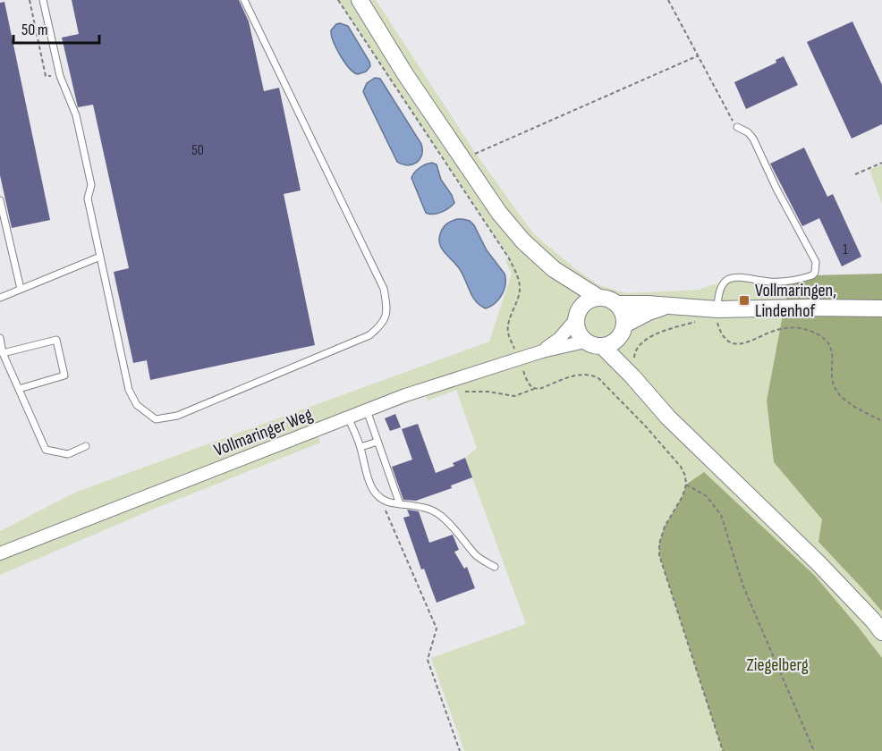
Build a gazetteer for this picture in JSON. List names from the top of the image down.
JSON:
{
  "streets": {
    "street": ["Vollmaringer Weg"]
  },
  "parks": ["Ziegelberg"],
  "places": {
    "transit": ["Vollmaringen, Lindenhof"]
  },
  "house_numbers": ["50", "1"],
  "scale_bar": "50 m"
}
